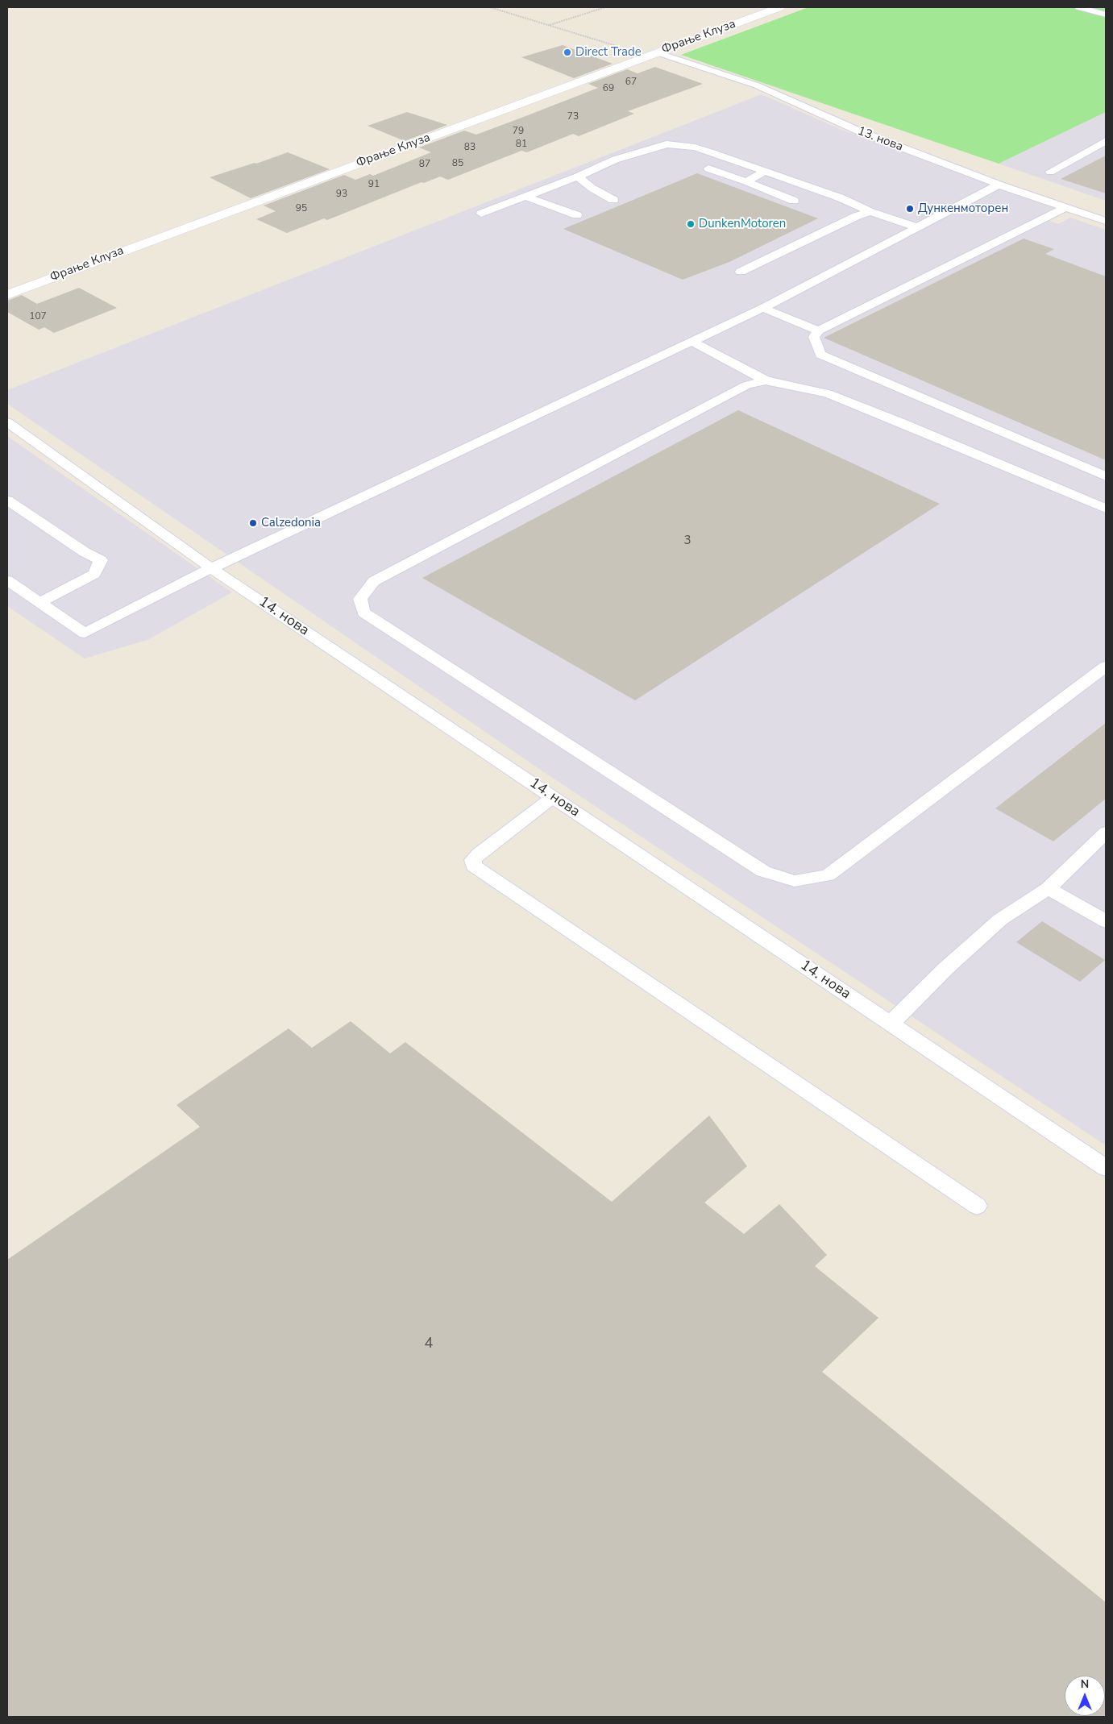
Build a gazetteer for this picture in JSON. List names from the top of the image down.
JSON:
{
  "streets": {
    "main road": ["Фрање Клуза"],
    "lane": ["13. нова", "14. нова"]
  },
  "crossings": [
    ["Фрање Клуза", "13. нова"]
  ],
  "places": [
    "Direct Trade",
    "Дункенмоторен",
    "DunkenMotoren",
    "Calzedonia"
  ],
  "house_numbers": [
    "67",
    "69",
    "73",
    "79",
    "81",
    "83",
    "85",
    "87",
    "91",
    "93",
    "95",
    "107",
    "3",
    "4"
  ],
  "north": "top"
}
